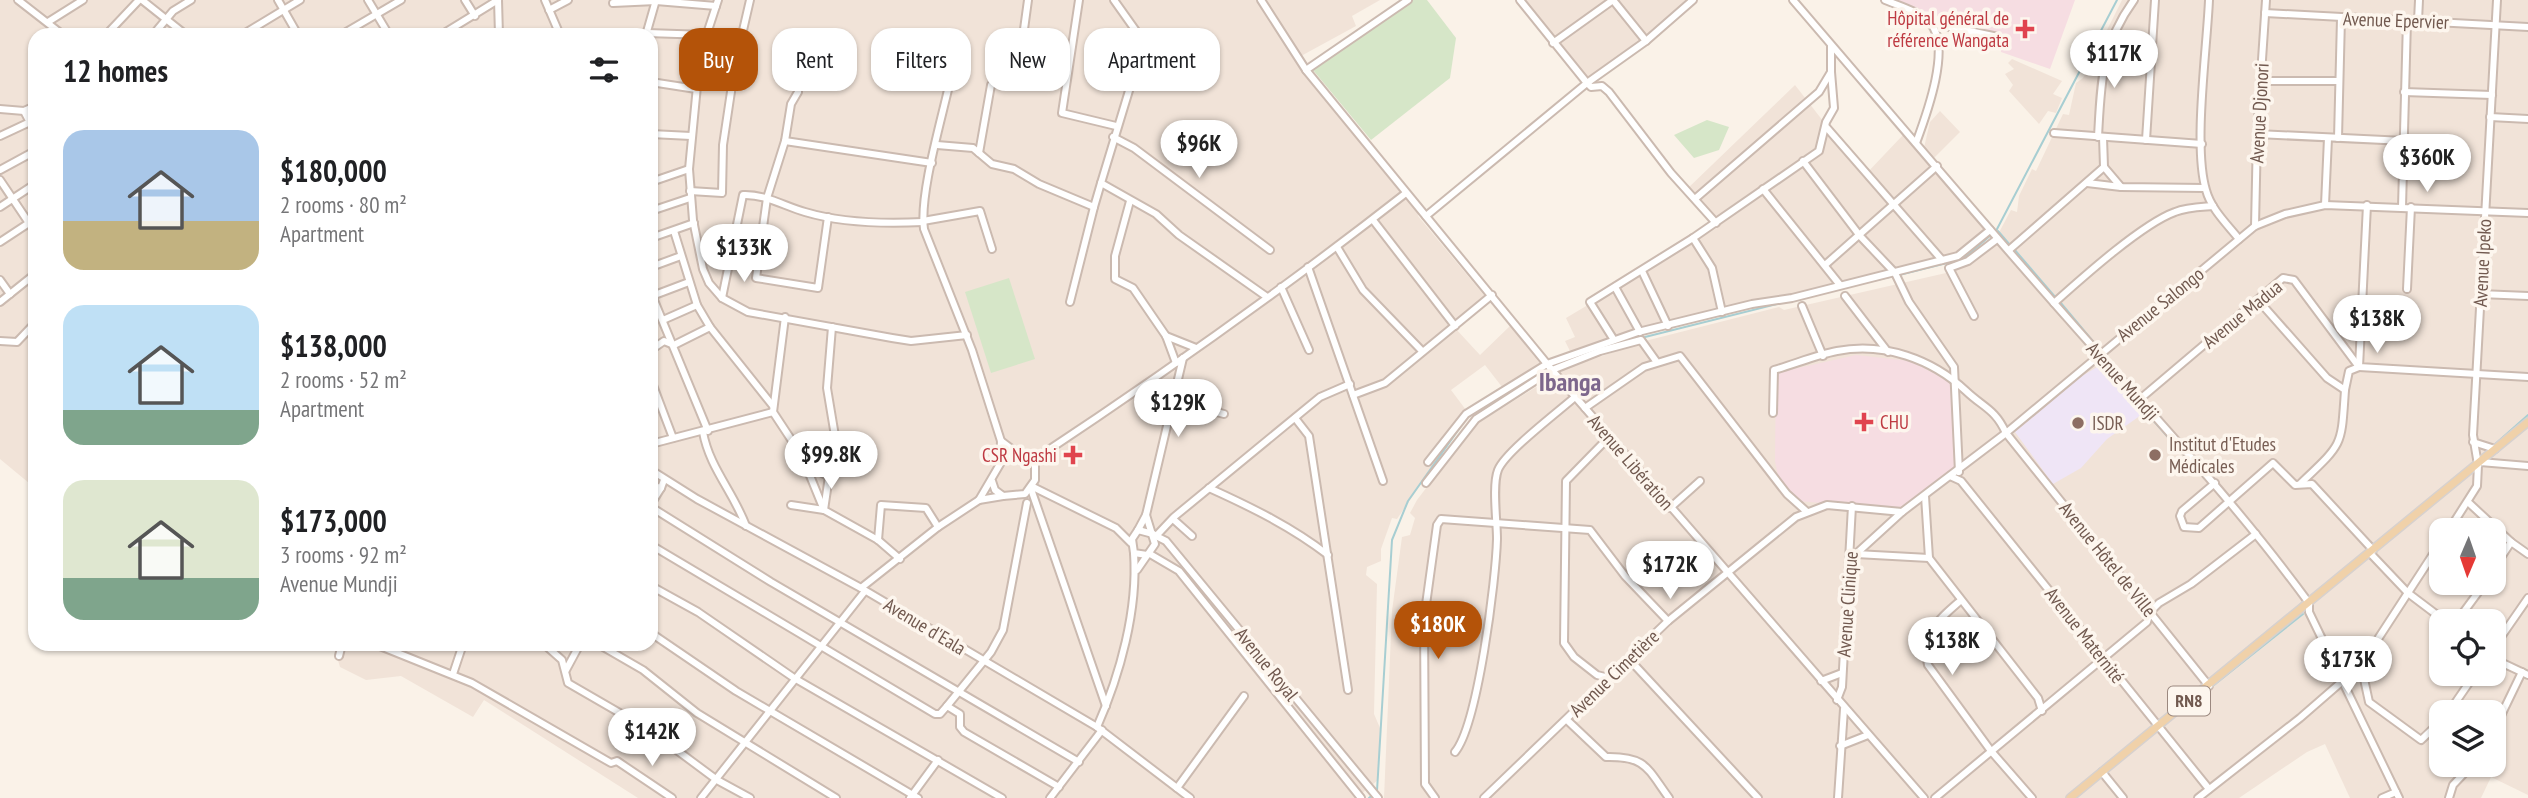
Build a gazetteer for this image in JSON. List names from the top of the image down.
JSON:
{
  "streets": {
    "main road": ["RN8"],
    "street": [
      "Avenue Epervier",
      "Avenue Djonori",
      "Avenue Ipeko",
      "Avenue Salongo",
      "Avenue Madua",
      "Avenue Mundji",
      "Avenue Libération",
      "Avenue Hôtel de Ville",
      "Avenue Clinique",
      "Avenue d'Eala",
      "Avenue Maternité",
      "Avenue Royal",
      "Avenue Cimetière"
    ]
  },
  "crossings": [
    ["Avenue Epervier", "Avenue Djonori"],
    ["Avenue Epervier", "Avenue Ipeko"],
    ["Avenue Djonori", "Avenue Salongo"],
    ["Avenue Ipeko", "Avenue Salongo"],
    ["Avenue Ipeko", "RN8"],
    ["Avenue Salongo", "Avenue Mundji"],
    ["Avenue Salongo", "Avenue Hôtel de Ville"],
    ["Avenue Salongo", "Avenue Clinique"],
    ["Avenue Salongo", "Avenue Cimetière"],
    ["Avenue Madua", "Avenue Mundji"],
    ["Avenue Mundji", "RN8"],
    ["Avenue Libération", "Avenue Clinique"],
    ["Avenue Libération", "Avenue Cimetière"],
    ["Avenue Hôtel de Ville", "RN8"],
    ["Avenue Clinique", "Avenue Cimetière"],
    ["Avenue Maternité", "RN8"]
  ],
  "districts": ["Ibanga"],
  "places": {
    "health": ["Hôpital général de référence Wangata", "CHU", "CSR Ngashi"],
    "other": ["ISDR", "Institut d'Etudes Médicales"]
  },
  "north": "bottom",
  "page": {
    "chip": [
      "Buy",
      "Rent",
      "Filters",
      "New",
      "Apartment"
    ],
    "heading": "12 homes",
    "price": [
      "$117K",
      "$96K",
      "$360K",
      "$133K",
      "$138K",
      "$129K",
      "$99.8K",
      "$172K",
      "$180K",
      "$138K",
      "$173K",
      "$142K"
    ],
    "list": [
      {
        "name": "$180,000",
        "note": "2 rooms · 80 m² · Apartment"
      },
      {
        "name": "$138,000",
        "note": "2 rooms · 52 m² · Apartment"
      },
      {
        "name": "$173,000",
        "note": "3 rooms · 92 m² · Avenue Mundji"
      }
    ]
  }
}
